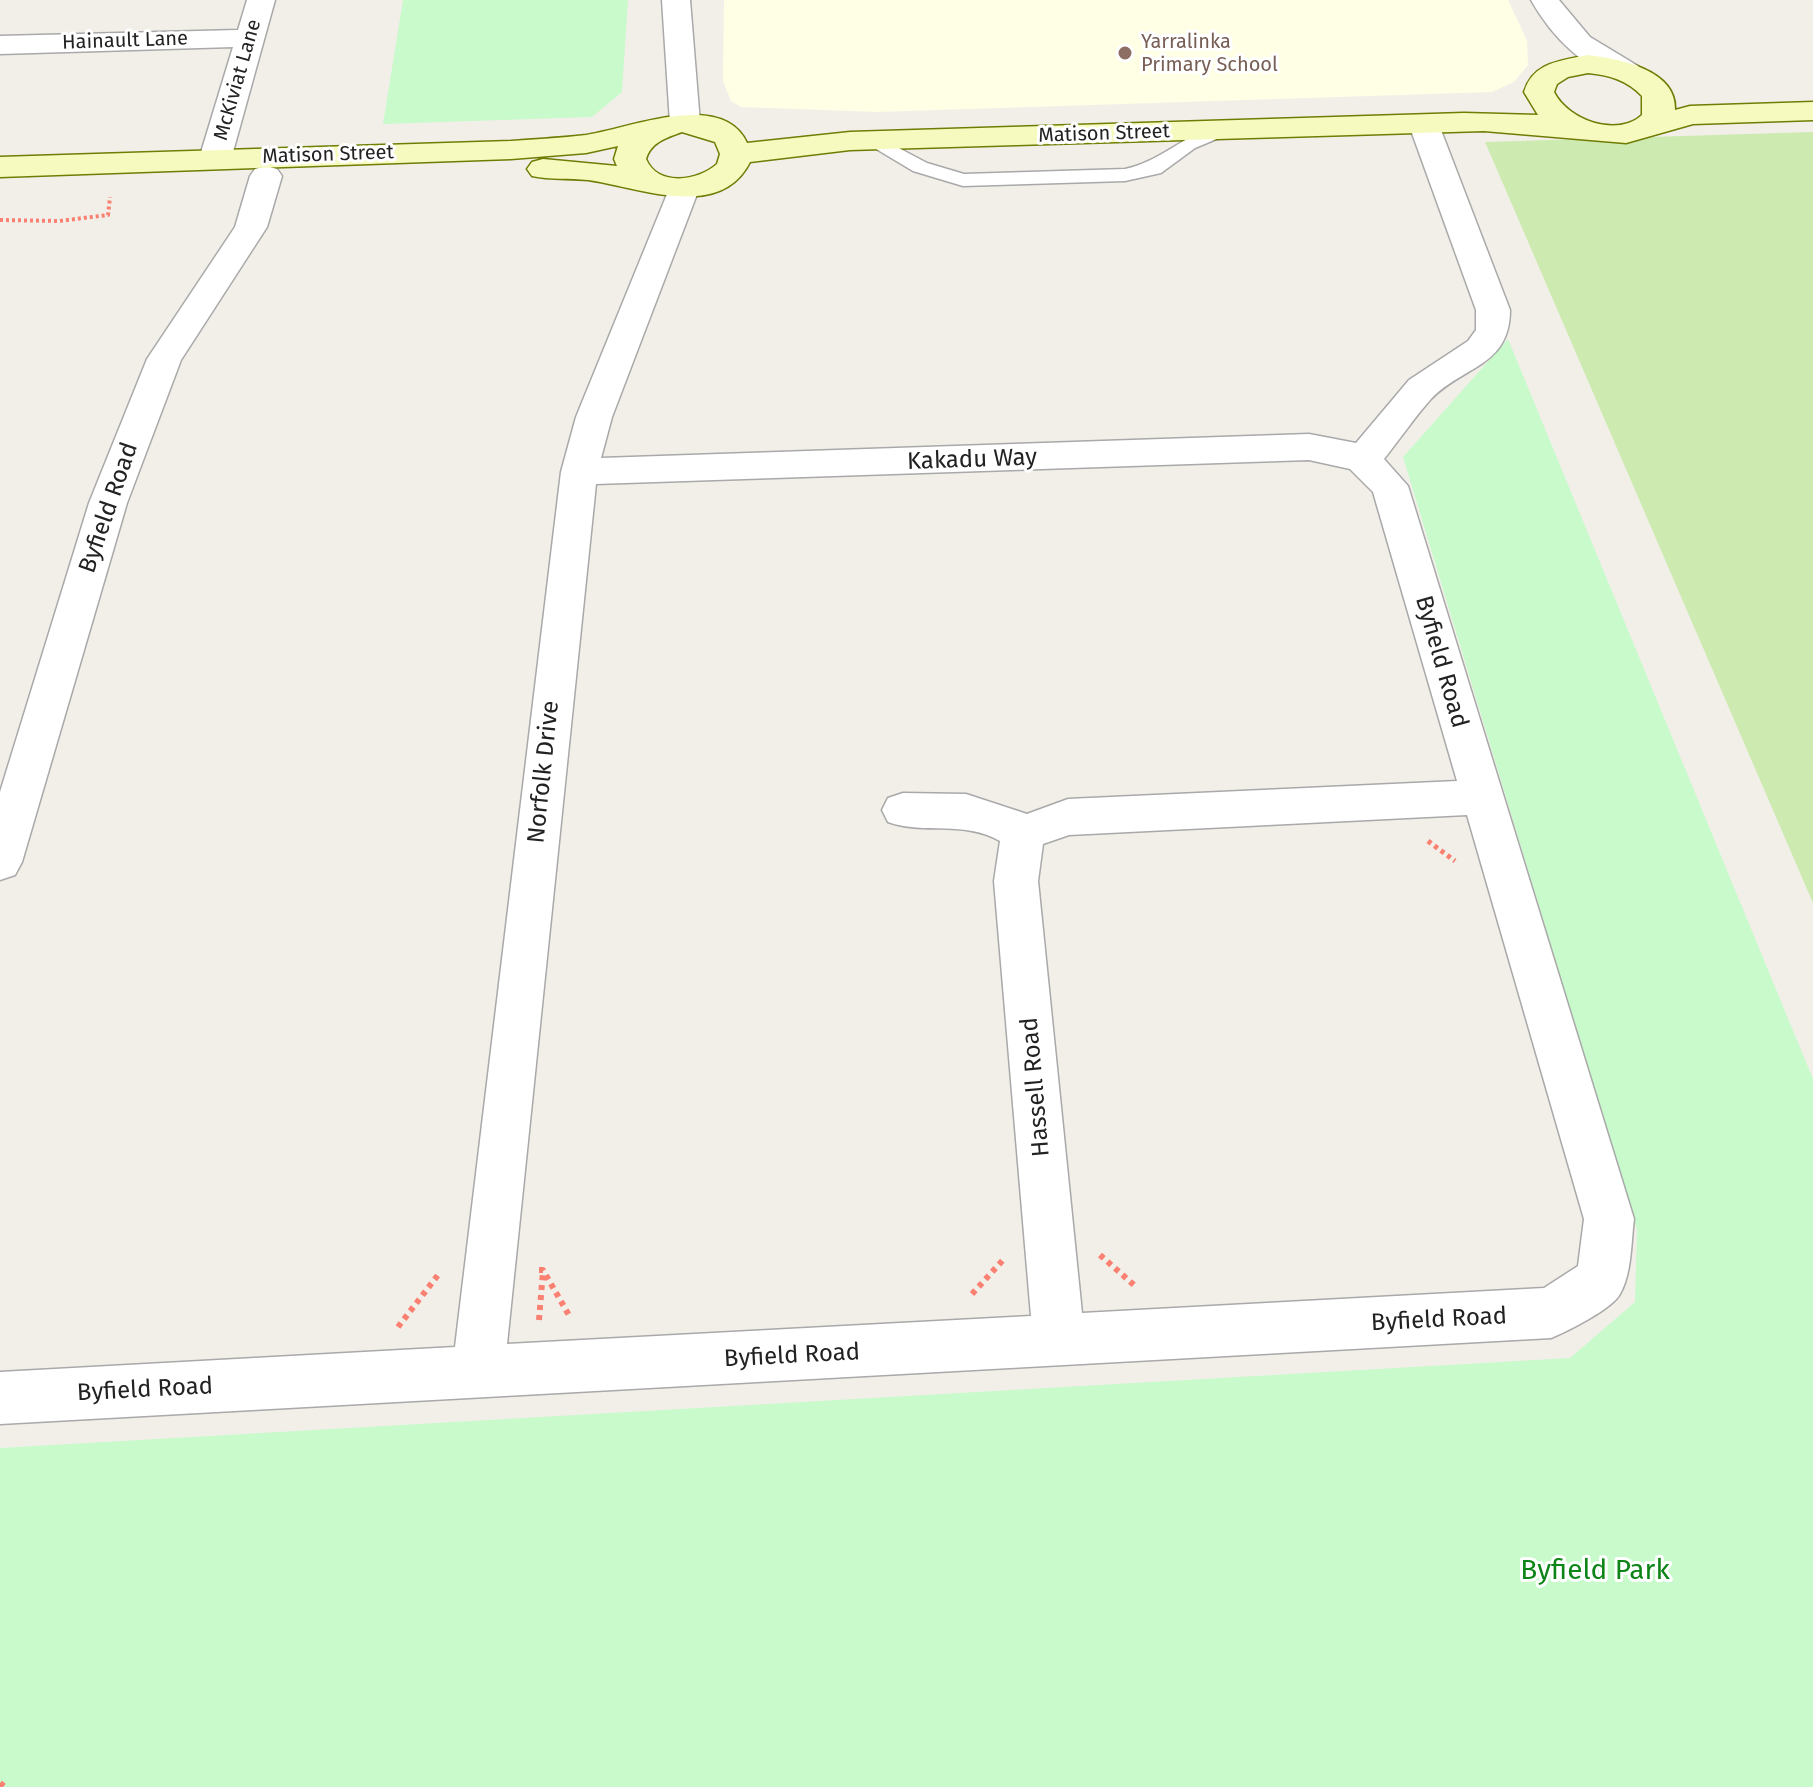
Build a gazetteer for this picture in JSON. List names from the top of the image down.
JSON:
{
  "streets": {
    "street": [
      "Hainault Lane",
      "McKiviat Lane",
      "Matison Street",
      "Kakadu Way",
      "Byfield Road",
      "Norfolk Drive",
      "Hassell Road"
    ]
  },
  "crossings": [
    ["Hainault Lane", "McKiviat Lane"],
    ["McKiviat Lane", "Matison Street"],
    ["Matison Street", "Byfield Road"],
    ["Matison Street", "Norfolk Drive"],
    ["Kakadu Way", "Byfield Road"],
    ["Kakadu Way", "Norfolk Drive"],
    ["Byfield Road", "Norfolk Drive"],
    ["Byfield Road", "Hassell Road"]
  ],
  "parks": ["Byfield Park"],
  "places": ["Yarralinka Primary School"]
}
